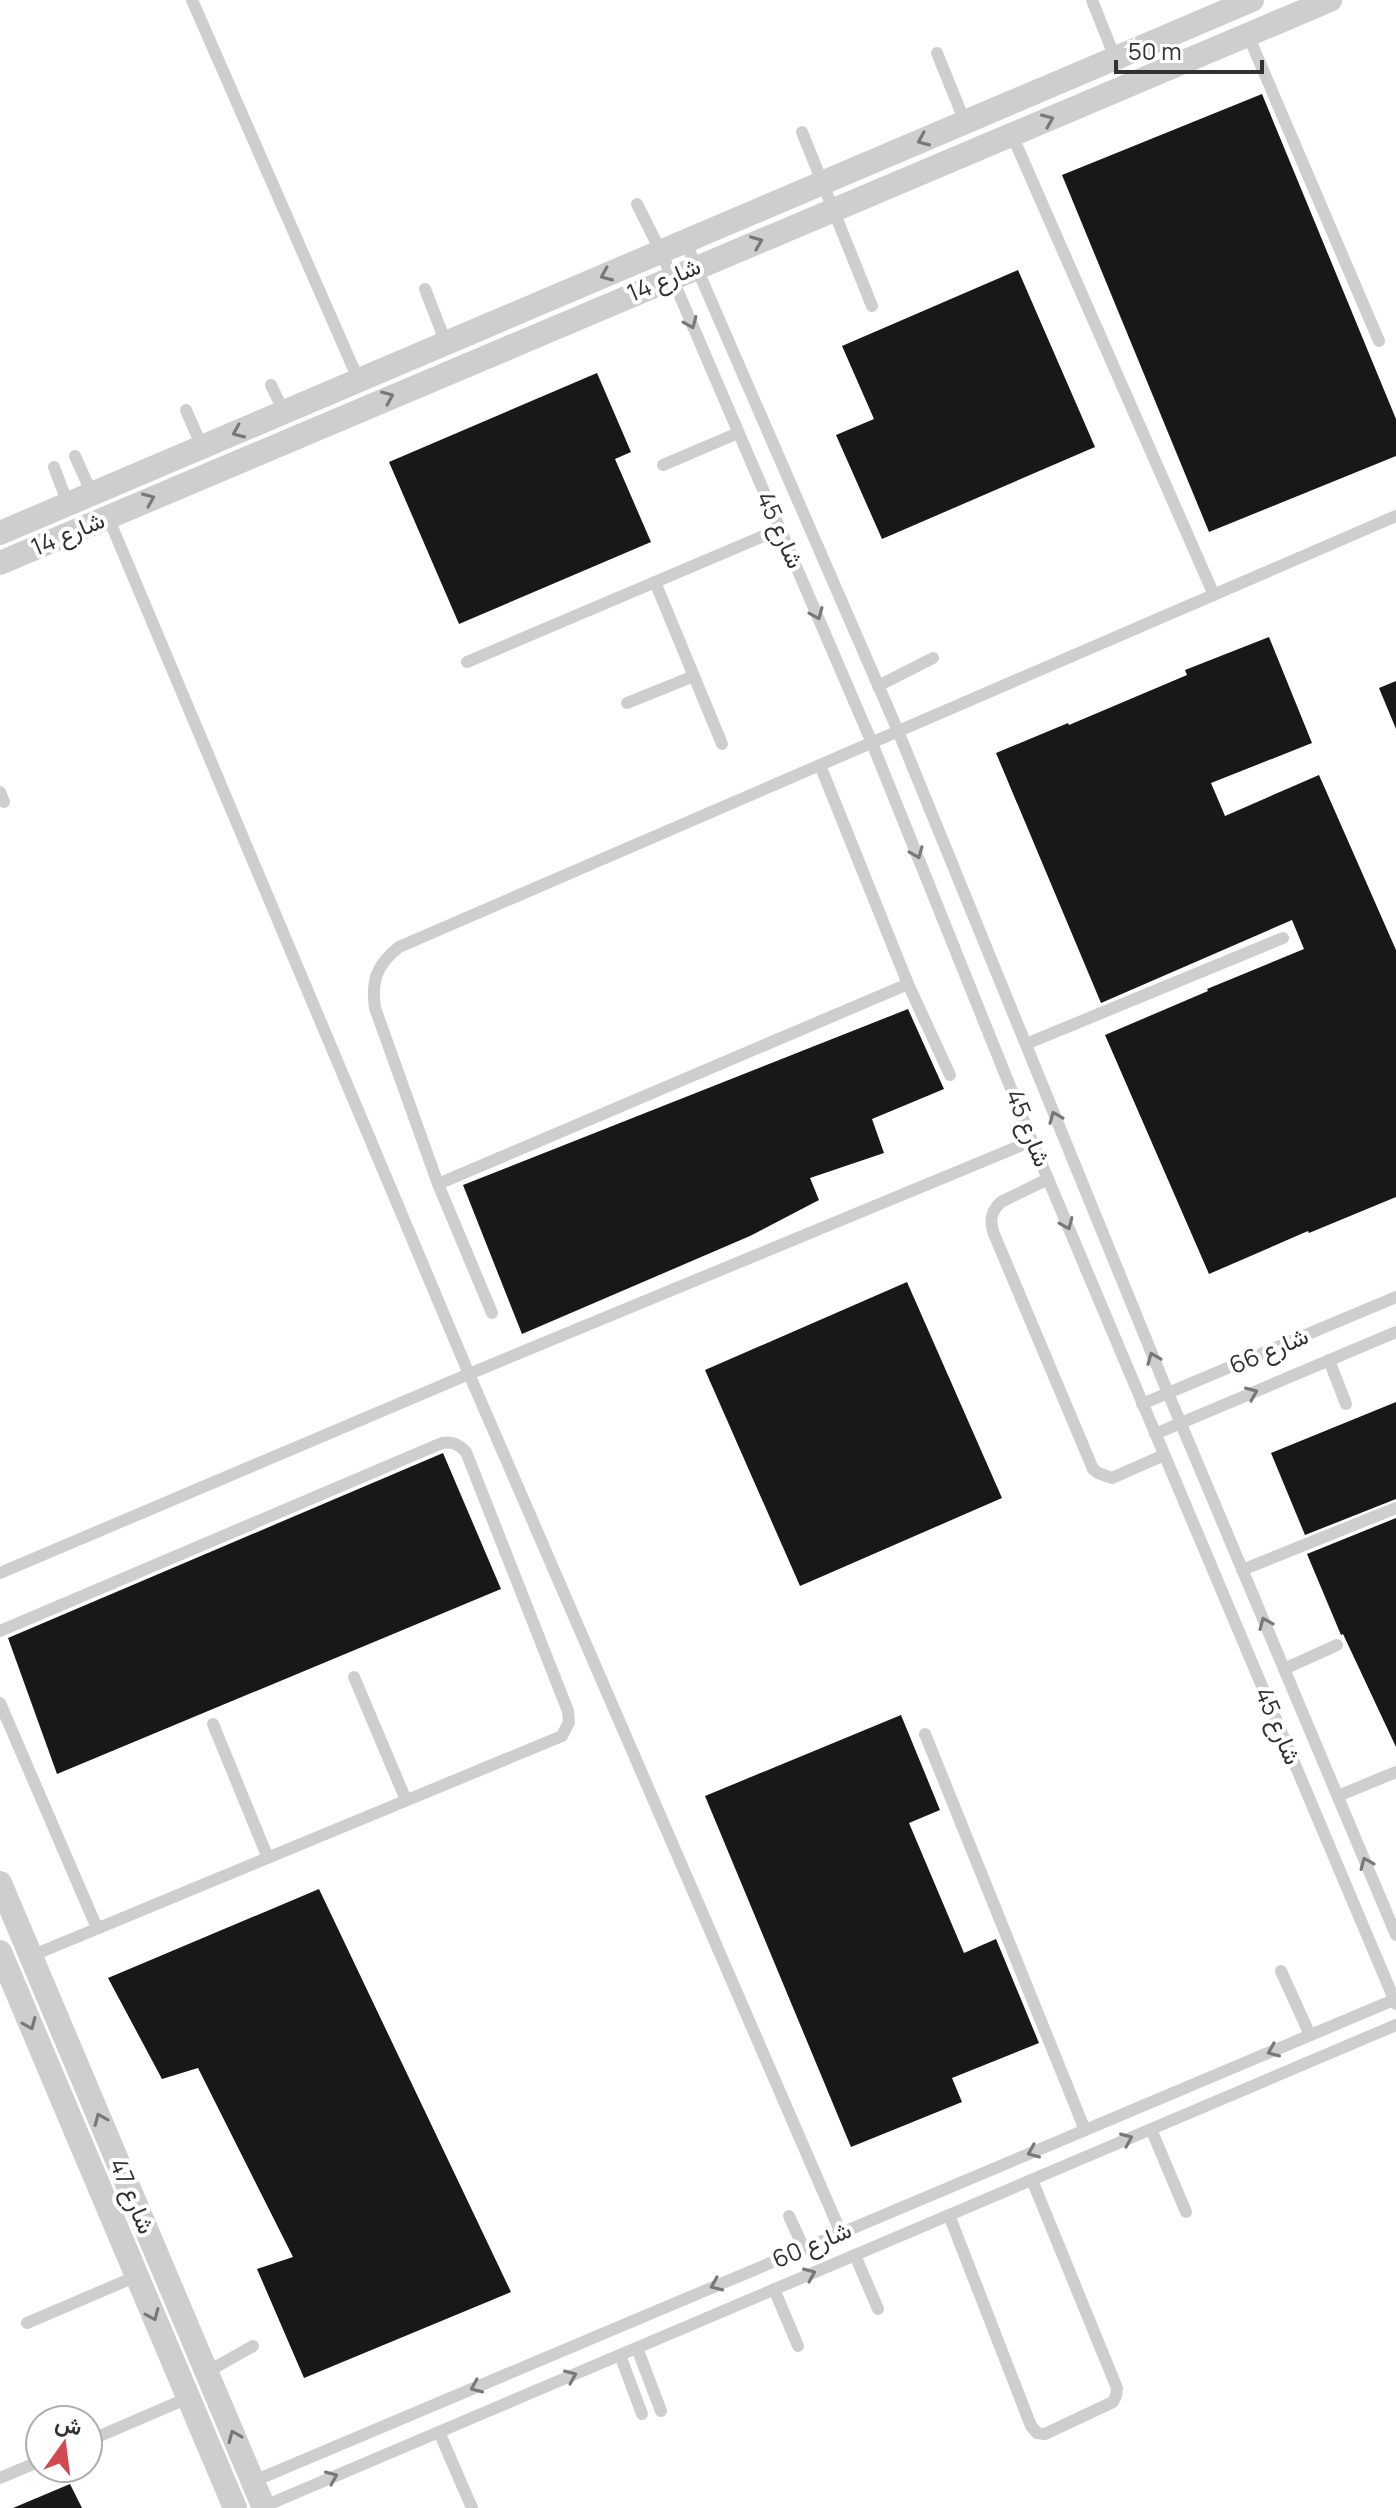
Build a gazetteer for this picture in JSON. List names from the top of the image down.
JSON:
{
  "streets": {
    "street": ["شارع 14", "شارع 47"],
    "lane": ["شارع 45", "شارع 66", "شارع 60"]
  },
  "crossings": [
    ["شارع 14", "شارع 45"],
    ["شارع 45", "شارع 66"],
    ["شارع 45", "شارع 60"],
    ["شارع 47", "شارع 60"]
  ],
  "scale_bar": "50 m",
  "north": "top"
}
